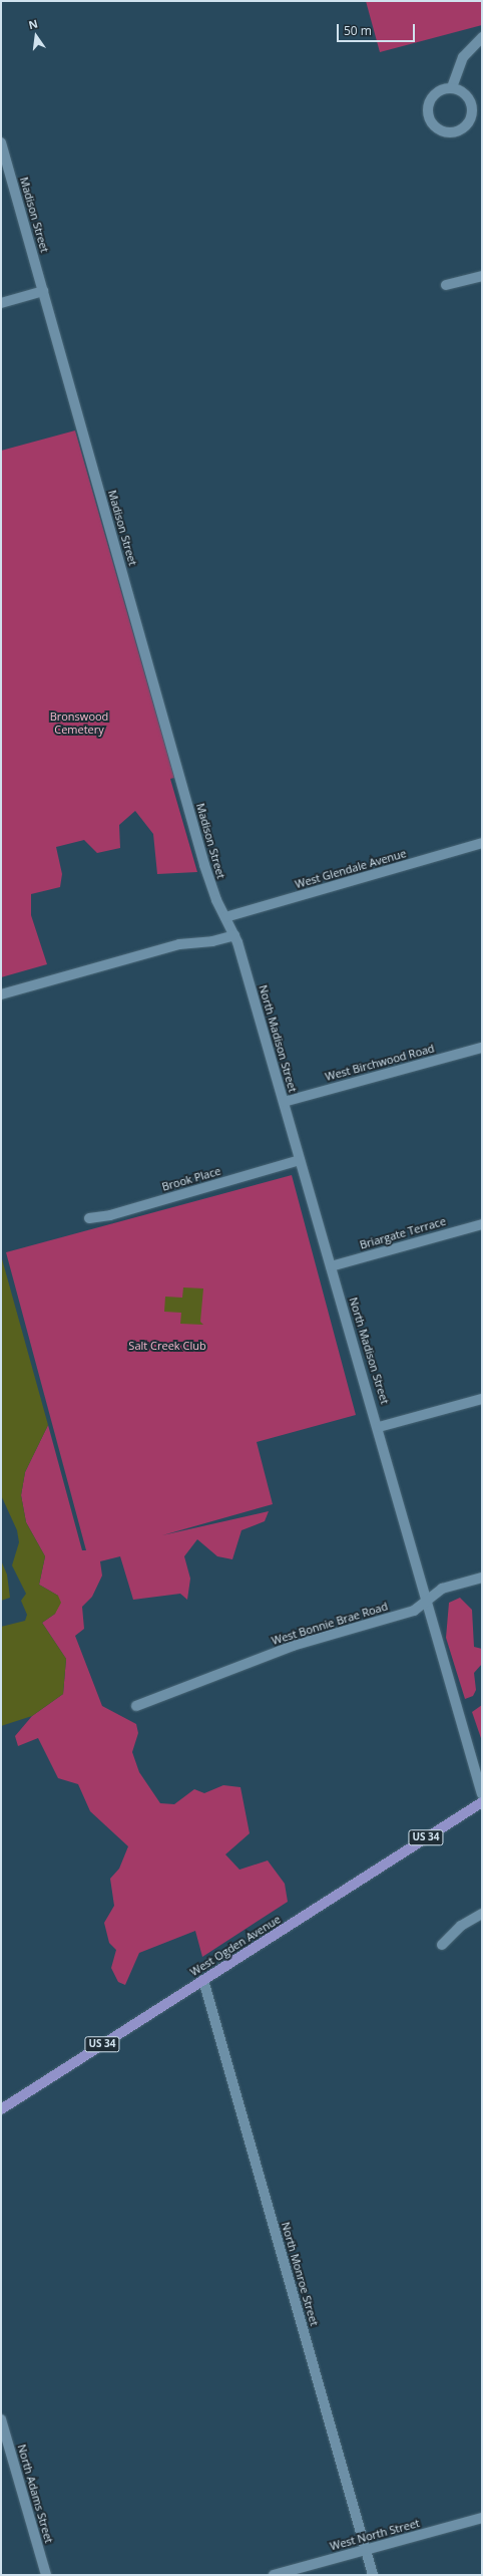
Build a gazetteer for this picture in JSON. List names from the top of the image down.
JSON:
{
  "streets": {
    "main road": ["US 34", "West Ogden Avenue"],
    "street": [
      "Madison Street",
      "West Glendale Avenue",
      "North Madison Street",
      "West Birchwood Road",
      "Brook Place",
      "Briargate Terrace",
      "West Bonnie Brae Road",
      "North Monroe Street",
      "North Adams Street",
      "West North Street"
    ]
  },
  "crossings": [
    ["Madison Street", "West Glendale Avenue"],
    ["Madison Street", "North Madison Street"],
    ["West Glendale Avenue", "North Madison Street"],
    ["North Madison Street", "West Birchwood Road"],
    ["North Madison Street", "Brook Place"],
    ["North Madison Street", "Briargate Terrace"],
    ["North Madison Street", "West Bonnie Brae Road"],
    ["West Ogden Avenue", "North Monroe Street"],
    ["North Monroe Street", "West North Street"]
  ],
  "parks": ["Bronswood Cemetery", "Salt Creek Club"],
  "scale_bar": "50 m",
  "north": "top"
}
